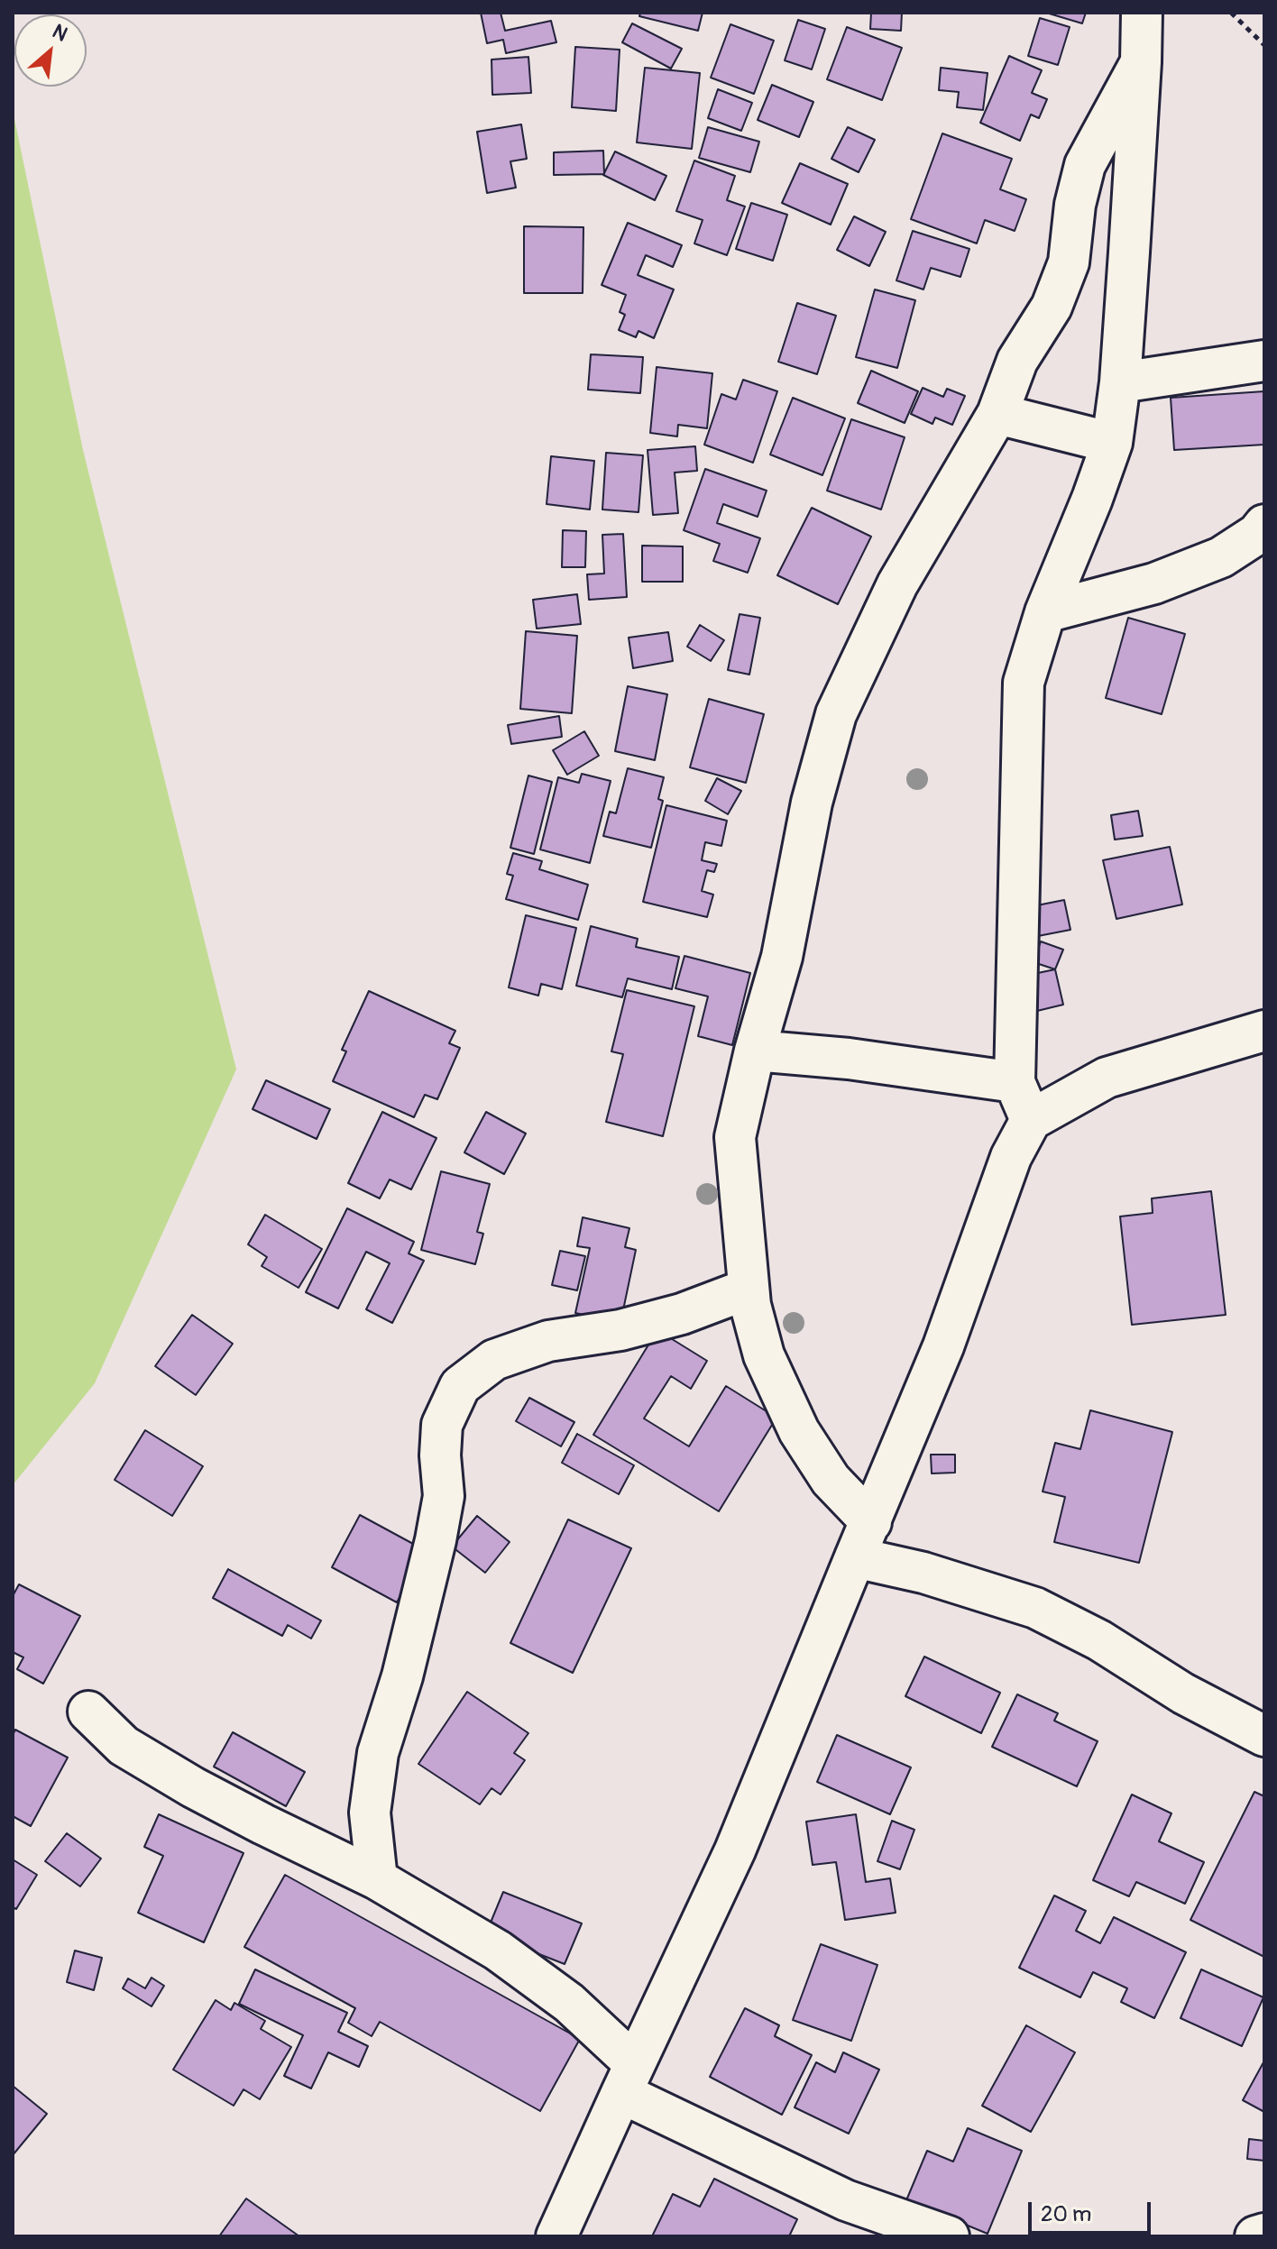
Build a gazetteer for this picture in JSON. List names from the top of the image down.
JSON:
{
  "scale_bar": "20 m",
  "north": "top right"
}
